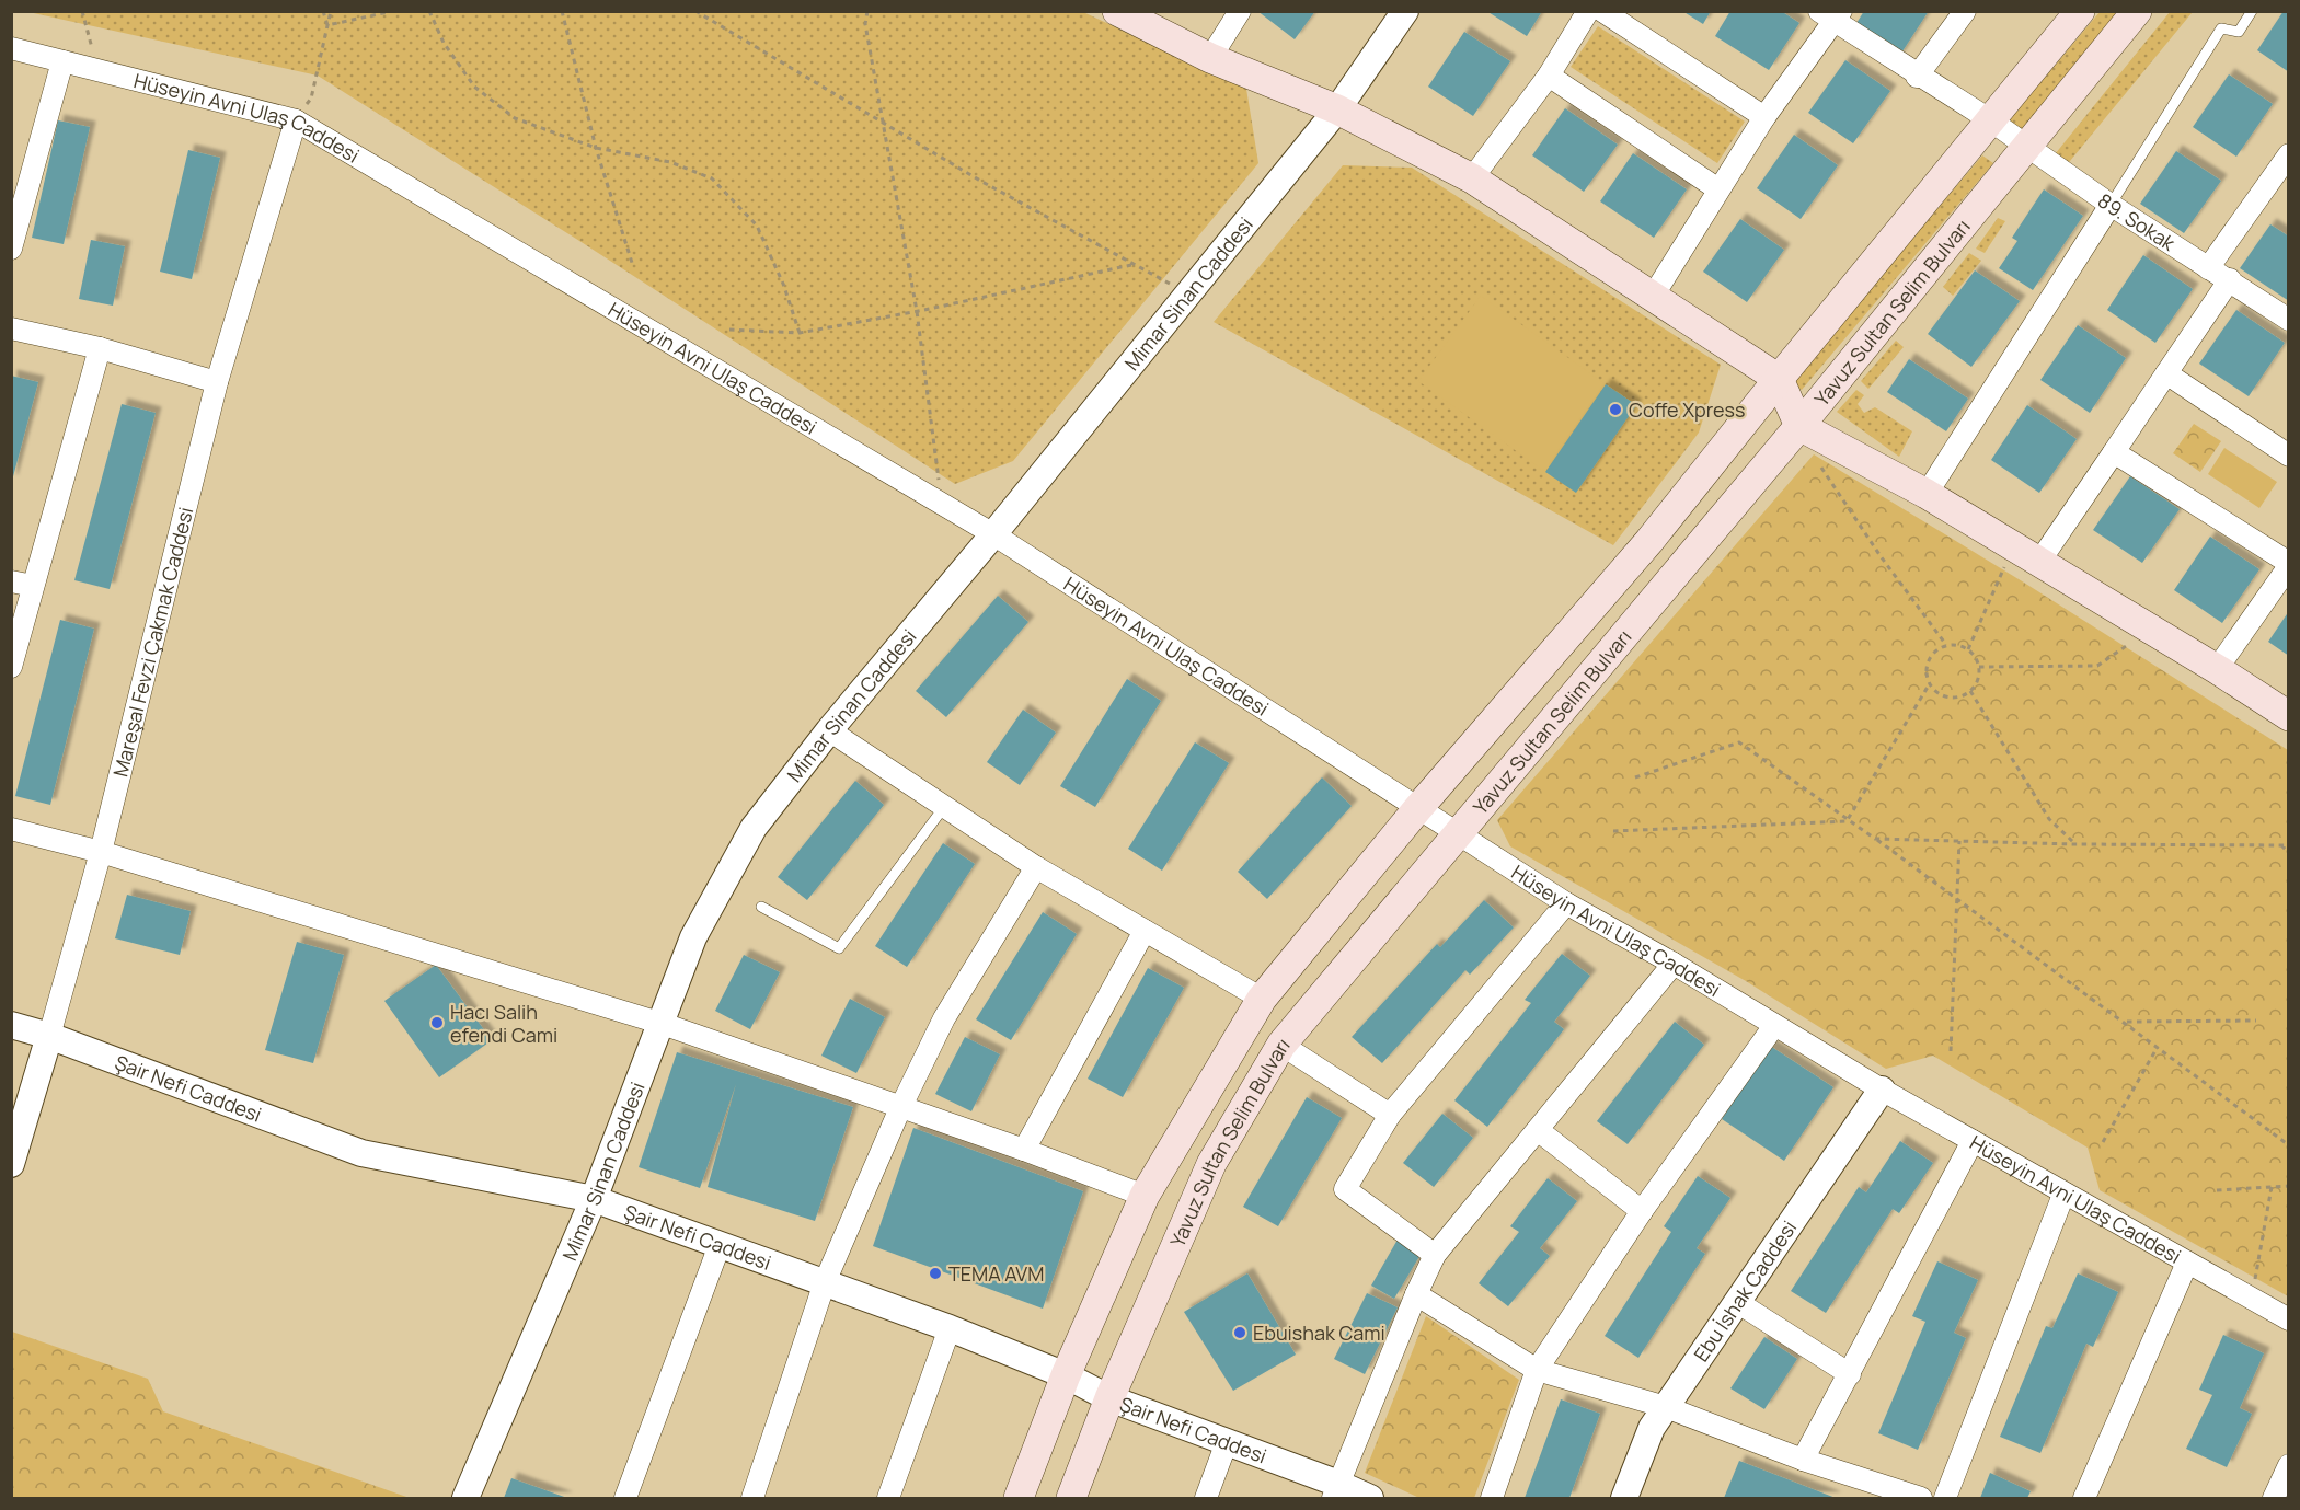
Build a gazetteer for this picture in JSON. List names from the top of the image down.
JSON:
{
  "streets": {
    "main road": ["Yavuz Sultan Selim Bulvarı"],
    "street": [
      "Hüseyin Avni Ulaş Caddesi",
      "89. Sokak",
      "Mimar Sinan Caddesi",
      "Mareşal Fevzi Çakmak Caddesi",
      "Şair Nefi Caddesi",
      "Ebu İshak Caddesi"
    ]
  },
  "crossings": [
    ["Hüseyin Avni Ulaş Caddesi", "Mimar Sinan Caddesi"],
    ["Hüseyin Avni Ulaş Caddesi", "Yavuz Sultan Selim Bulvarı"],
    ["Hüseyin Avni Ulaş Caddesi", "Mareşal Fevzi Çakmak Caddesi"],
    ["Hüseyin Avni Ulaş Caddesi", "Ebu İshak Caddesi"],
    ["89. Sokak", "Yavuz Sultan Selim Bulvarı"],
    ["Mimar Sinan Caddesi", "Şair Nefi Caddesi"],
    ["Yavuz Sultan Selim Bulvarı", "Şair Nefi Caddesi"],
    ["Mareşal Fevzi Çakmak Caddesi", "Şair Nefi Caddesi"]
  ],
  "places": [
    "Coffe Xpress",
    "Hacı Salih efendi Cami",
    "TEMA AVM",
    "Ebuishak Cami"
  ]
}
